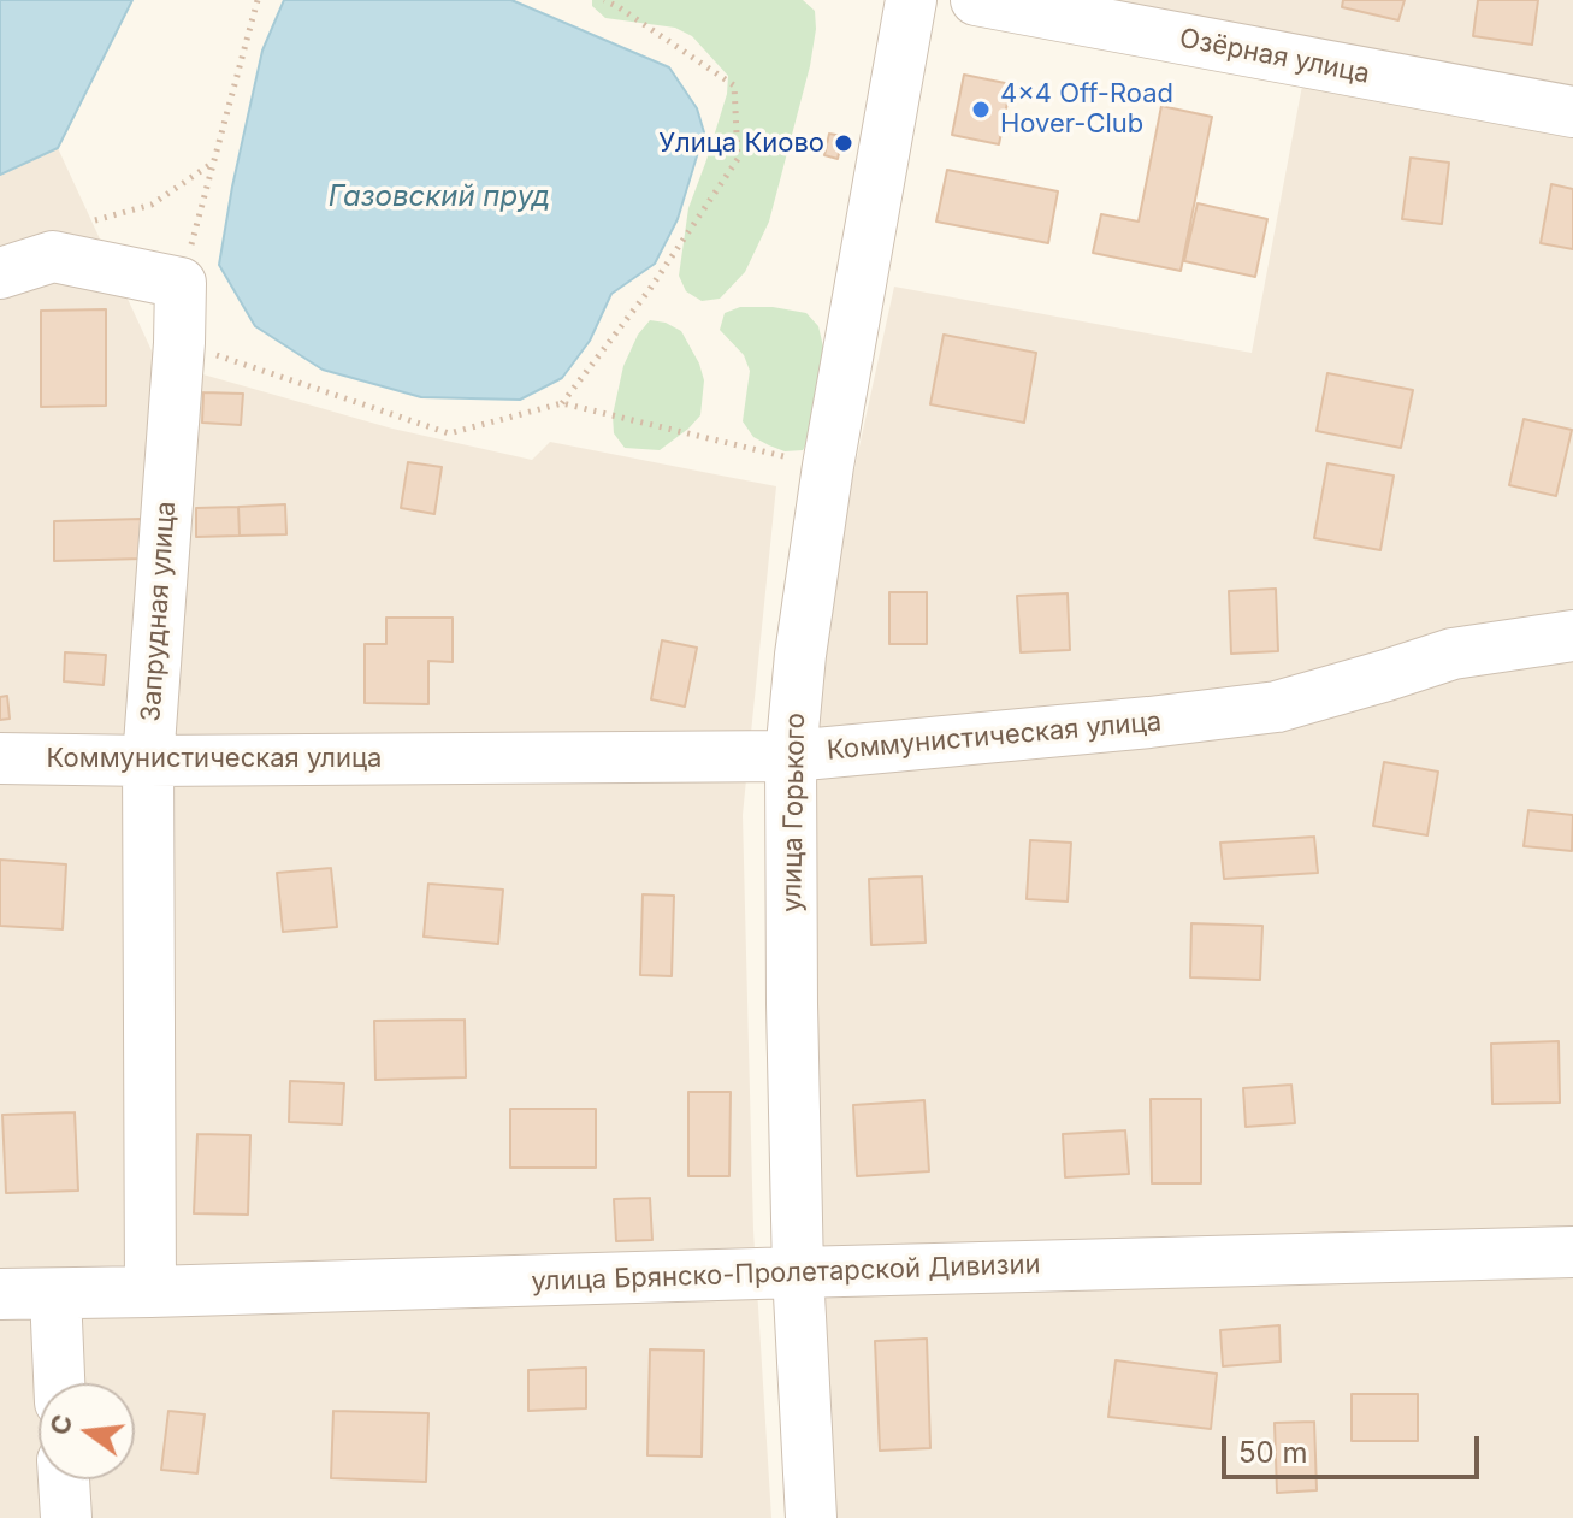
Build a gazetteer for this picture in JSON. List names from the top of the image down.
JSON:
{
  "streets": {
    "street": [
      "Озёрная улица",
      "Запрудная улица",
      "Коммунистическая улица",
      "улица Горького",
      "улица Брянско-Пролетарской Дивизии"
    ]
  },
  "crossings": [
    ["Запрудная улица", "Коммунистическая улица"],
    ["Запрудная улица", "улица Брянско-Пролетарской Дивизии"],
    ["Коммунистическая улица", "улица Горького"],
    ["улица Горького", "улица Брянско-Пролетарской Дивизии"]
  ],
  "water": ["Газовский пруд"],
  "places": ["4x4 Off-Road Hover-Club", "Улица Киово"],
  "scale_bar": "50 m",
  "north": "left"
}
